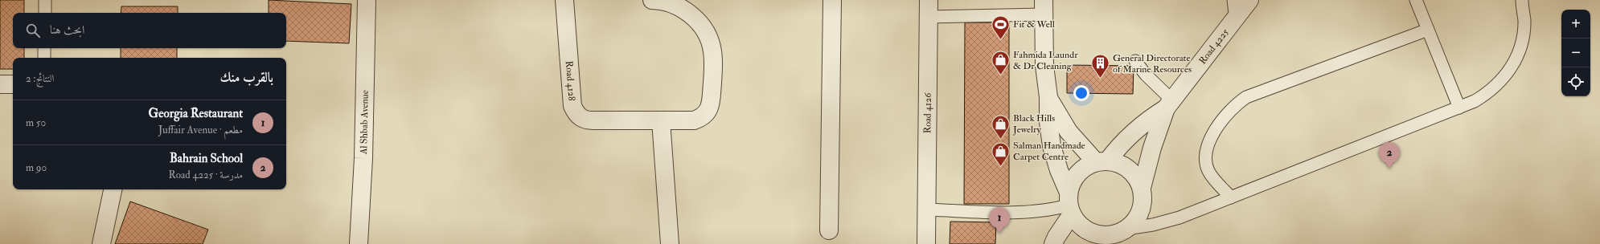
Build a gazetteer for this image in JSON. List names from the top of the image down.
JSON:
{
  "streets": {
    "street": [
      "Road 4225",
      "Road 4128",
      "Road 4126",
      "Al Shbab Avenue"
    ]
  },
  "places": {
    "sports": ["Fit & Well"],
    "shop": ["Fahmida Laundr & Dr Cleaning", "Black Hills Jewelry", "Salman Handmade Carpet Centre"],
    "building": ["General Directorate of Marine Resources"]
  },
  "page": {
    "map_buttons": ["+", "−"],
    "search": "ابحث هنا",
    "heading": ["بالقرب منك", "النتائج: 2"],
    "list": [
      {
        "mark": "1",
        "name": "Georgia Restaurant",
        "note": "مطعم · Juffair Avenue",
        "value": "50 m"
      },
      {
        "mark": "2",
        "name": "Bahrain School",
        "note": "مدرسة · Road 4225",
        "value": "90 m"
      }
    ],
    "pins": ["2", "1"]
  }
}
